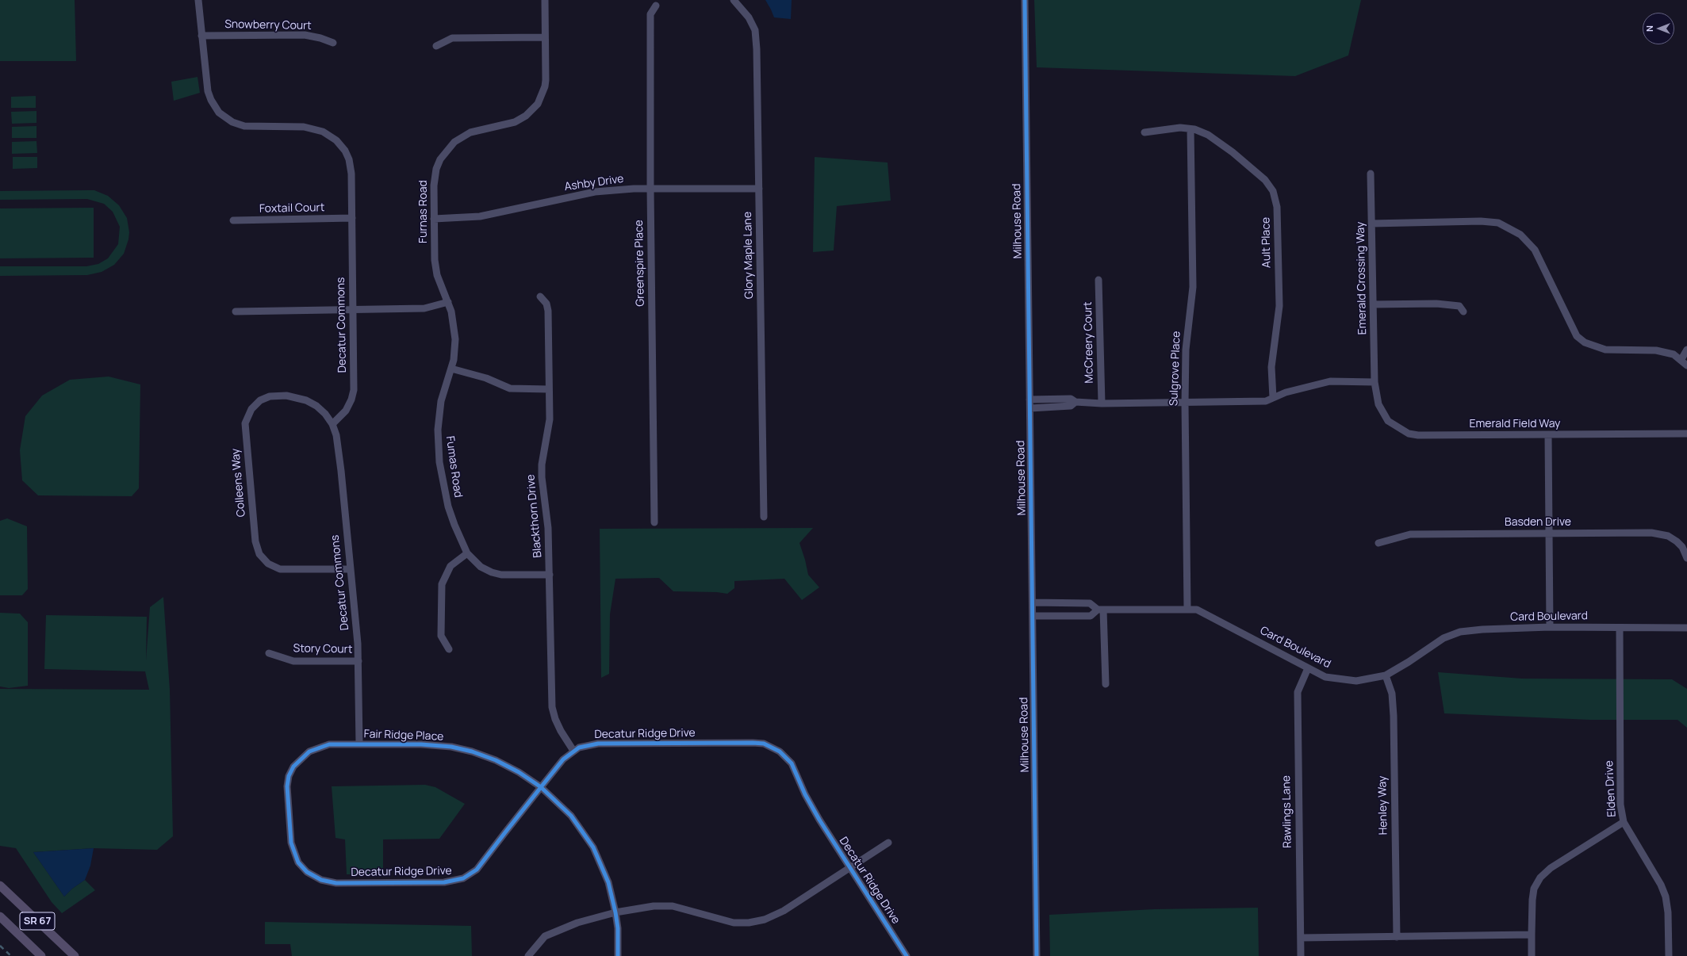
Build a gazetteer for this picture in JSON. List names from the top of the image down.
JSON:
{
  "streets": {
    "main road": ["SR 67"],
    "street": [
      "Snowberry Court",
      "Ashby Drive",
      "Foxtail Court",
      "Furnas Road",
      "Milhouse Road",
      "Ault Place",
      "Glory Maple Lane",
      "Greenspire Place",
      "Emerald Crossing Way",
      "Decatur Commons",
      "McCreery Court",
      "Sulgrove Place",
      "Emerald Field Way",
      "Fumas Road",
      "Colleens Way",
      "Blackthorn Drive",
      "Basden Drive",
      "Card Boulevard",
      "Story Court",
      "Decatur Ridge Drive",
      "Fair Ridge Place",
      "Elden Drive",
      "Henley Way",
      "Rawlings Lane"
    ]
  },
  "crossings": [
    ["Snowberry Court", "Decatur Commons"],
    ["Ashby Drive", "Furnas Road"],
    ["Ashby Drive", "Glory Maple Lane"],
    ["Ashby Drive", "Greenspire Place"],
    ["Foxtail Court", "Decatur Commons"],
    ["Furnas Road", "Fumas Road"],
    ["Milhouse Road", "Card Boulevard"],
    ["Ault Place", "Sulgrove Place"],
    ["Emerald Crossing Way", "Emerald Field Way"],
    ["Decatur Commons", "Colleens Way"],
    ["Decatur Commons", "Story Court"],
    ["Decatur Commons", "Fair Ridge Place"],
    ["Sulgrove Place", "Card Boulevard"],
    ["Fumas Road", "Blackthorn Drive"],
    ["Blackthorn Drive", "Decatur Ridge Drive"],
    ["Card Boulevard", "Elden Drive"],
    ["Card Boulevard", "Henley Way"],
    ["Card Boulevard", "Rawlings Lane"],
    ["Decatur Ridge Drive", "Fair Ridge Place"]
  ],
  "north": "left"
}
